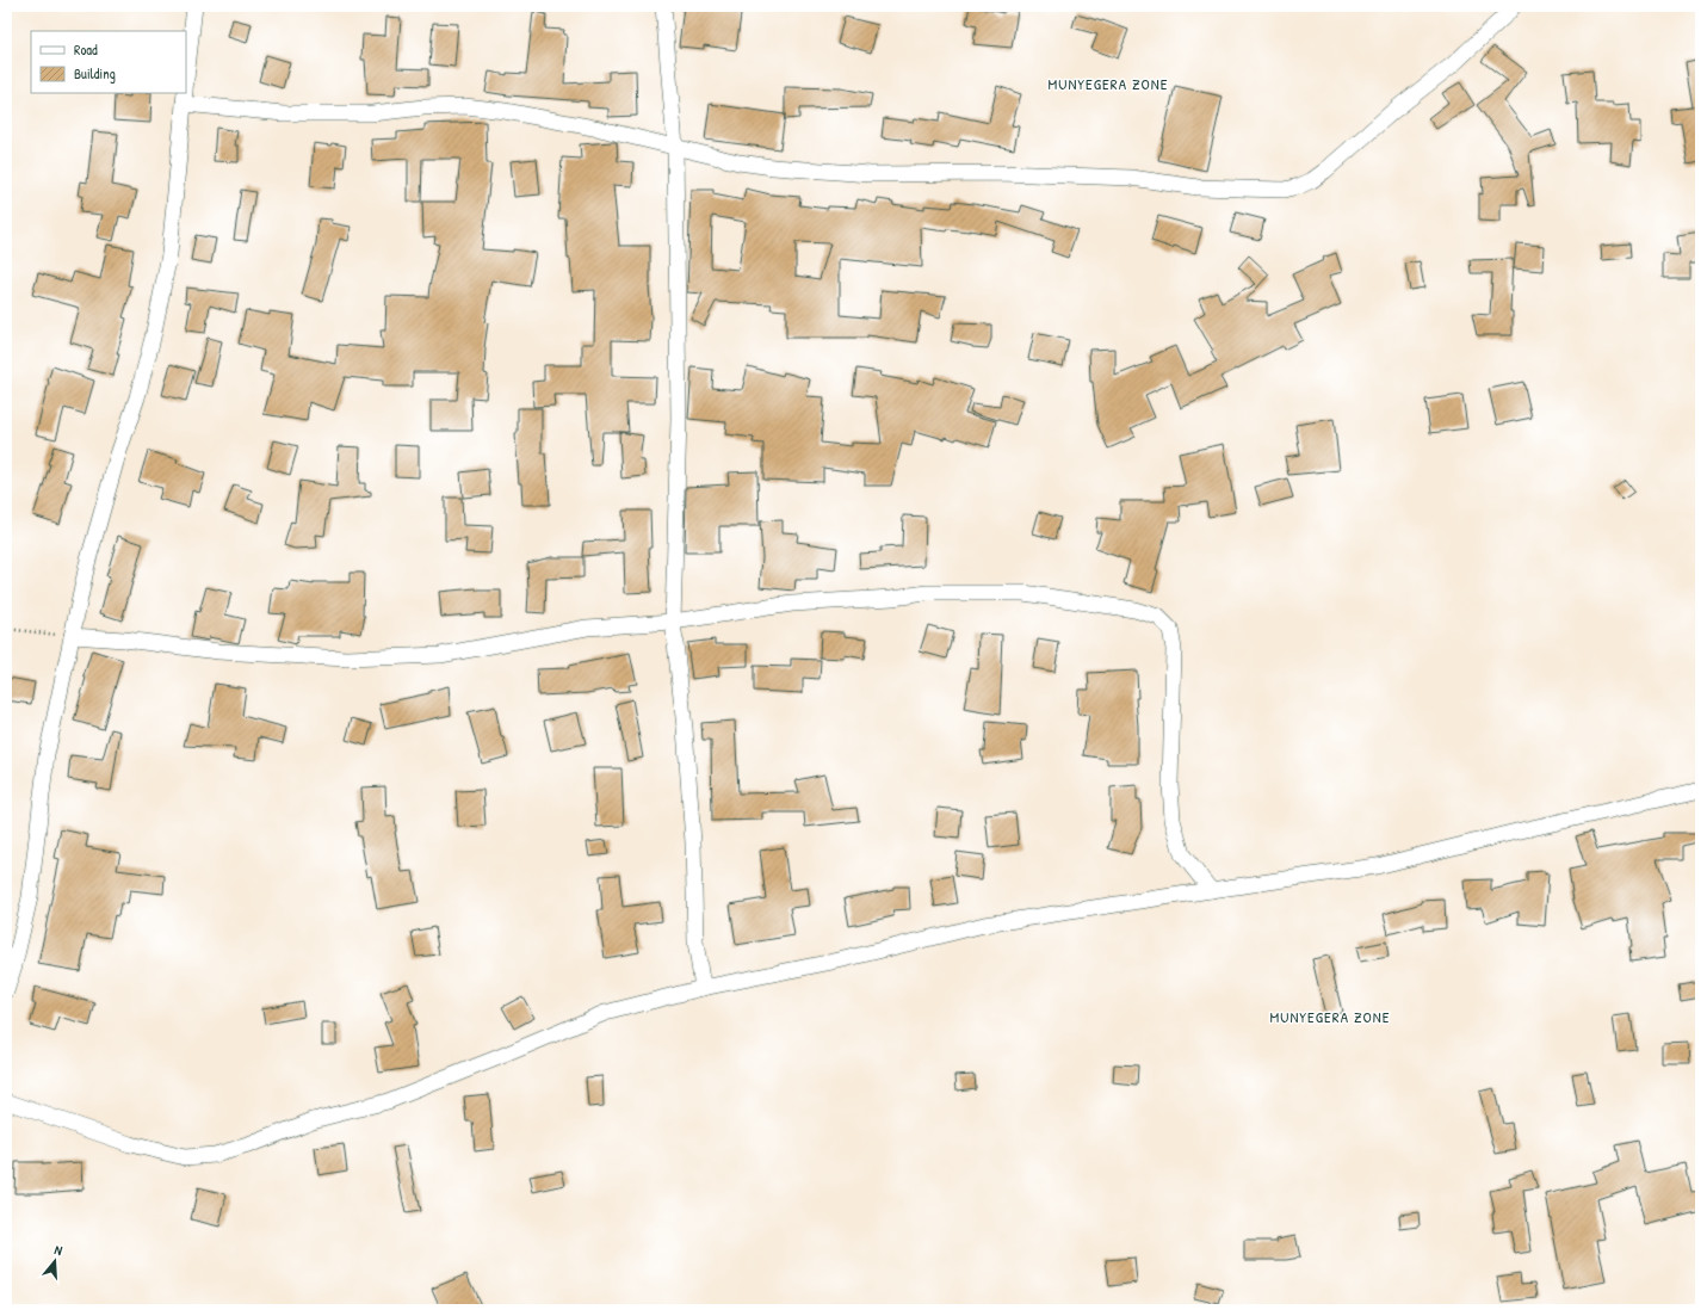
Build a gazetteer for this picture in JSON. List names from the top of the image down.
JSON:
{
  "districts": ["MUNYEGERA ZONE", "MUNYEGERA ZONE"],
  "legend": ["Road", "Building"],
  "north": "top"
}
